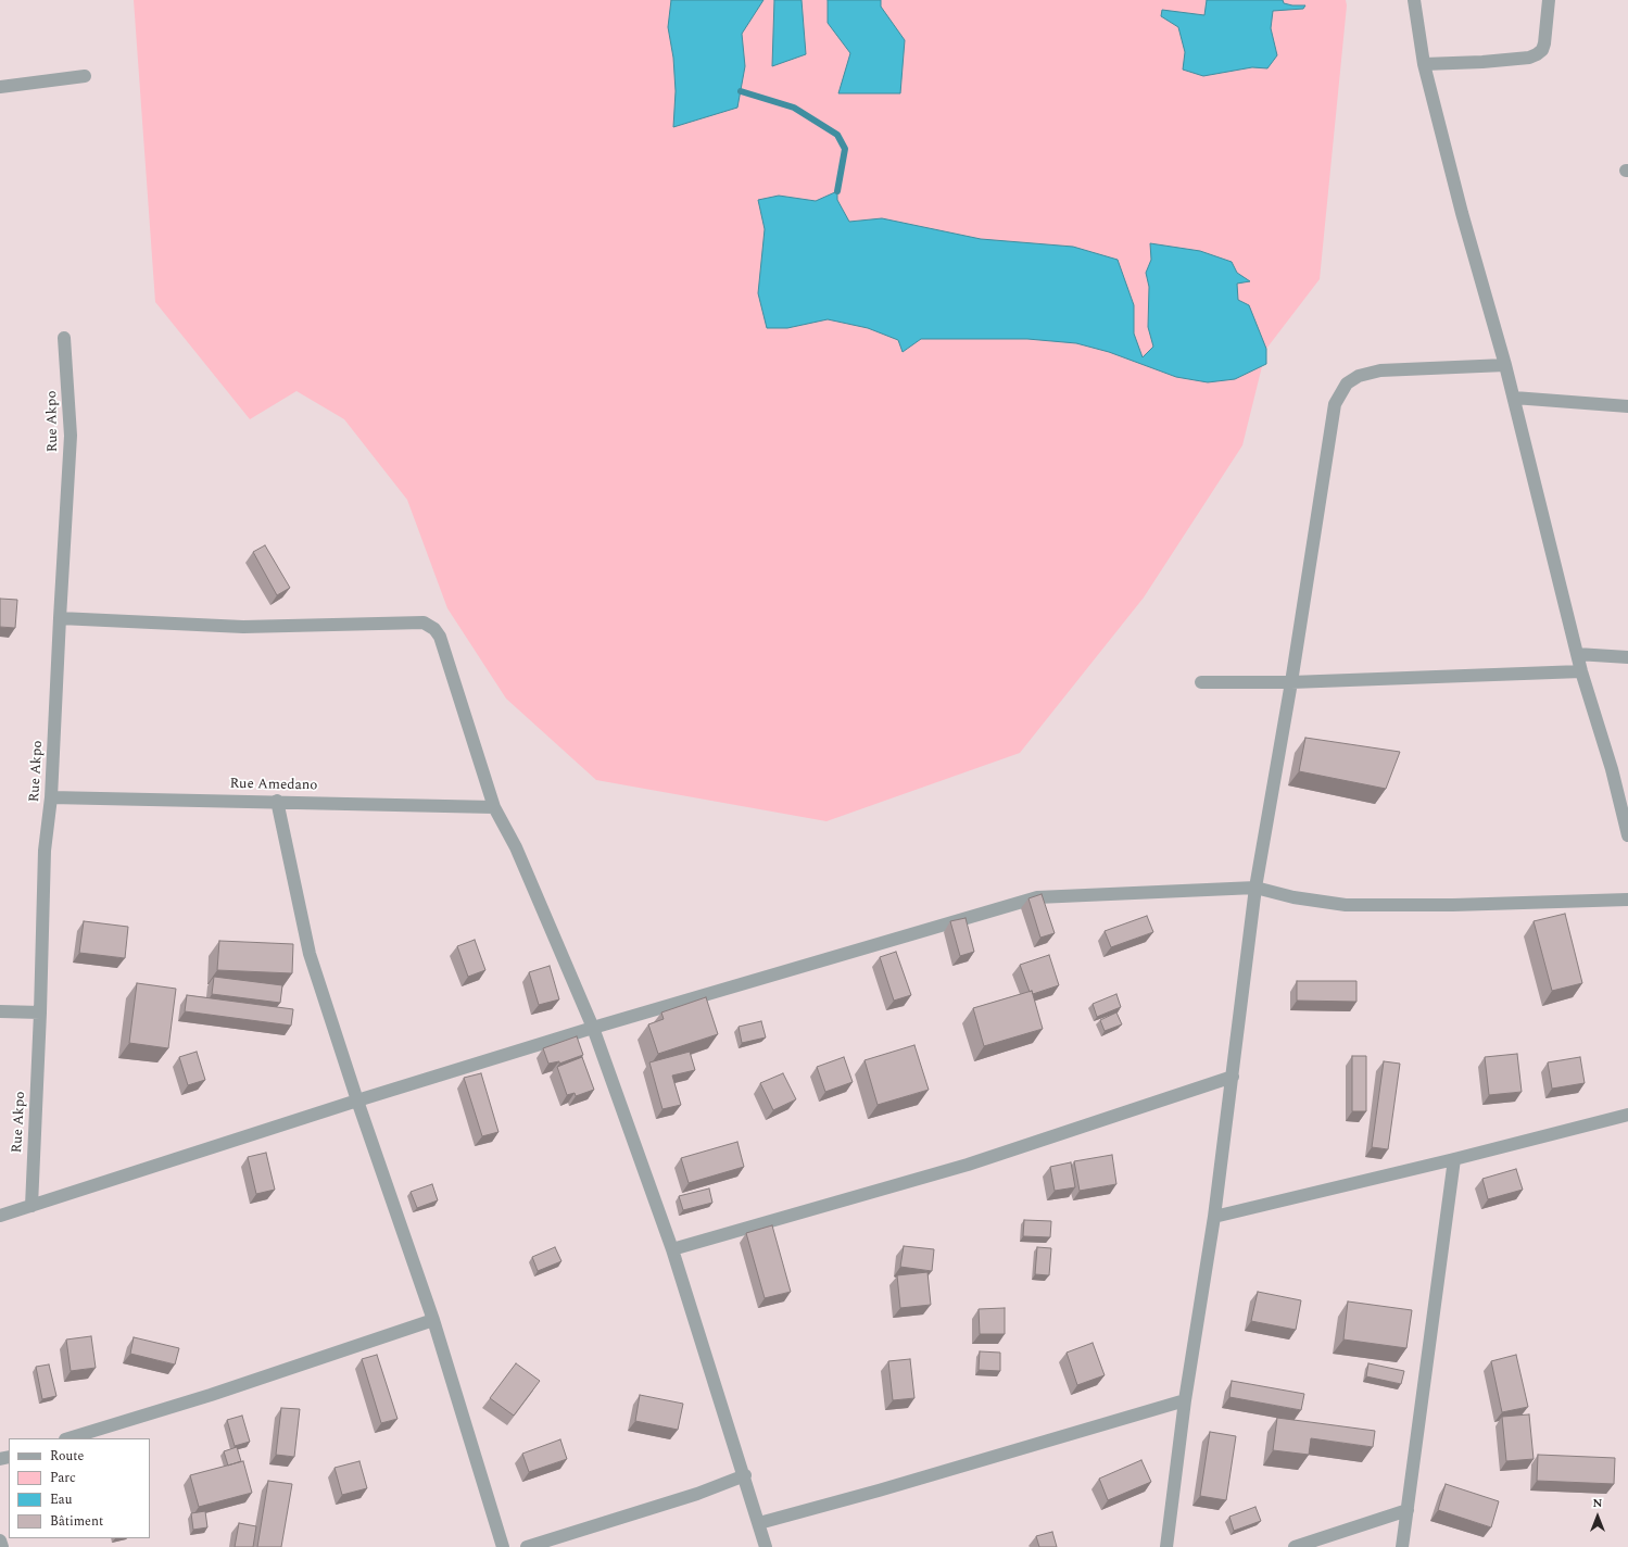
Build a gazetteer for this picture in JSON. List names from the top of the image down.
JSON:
{
  "streets": {
    "street": ["Rue Akpo", "Rue Amedano"]
  },
  "crossings": [
    ["Rue Akpo", "Rue Amedano"]
  ],
  "legend": [
    "Route",
    "Parc",
    "Eau",
    "Bâtiment"
  ],
  "north": "top"
}
